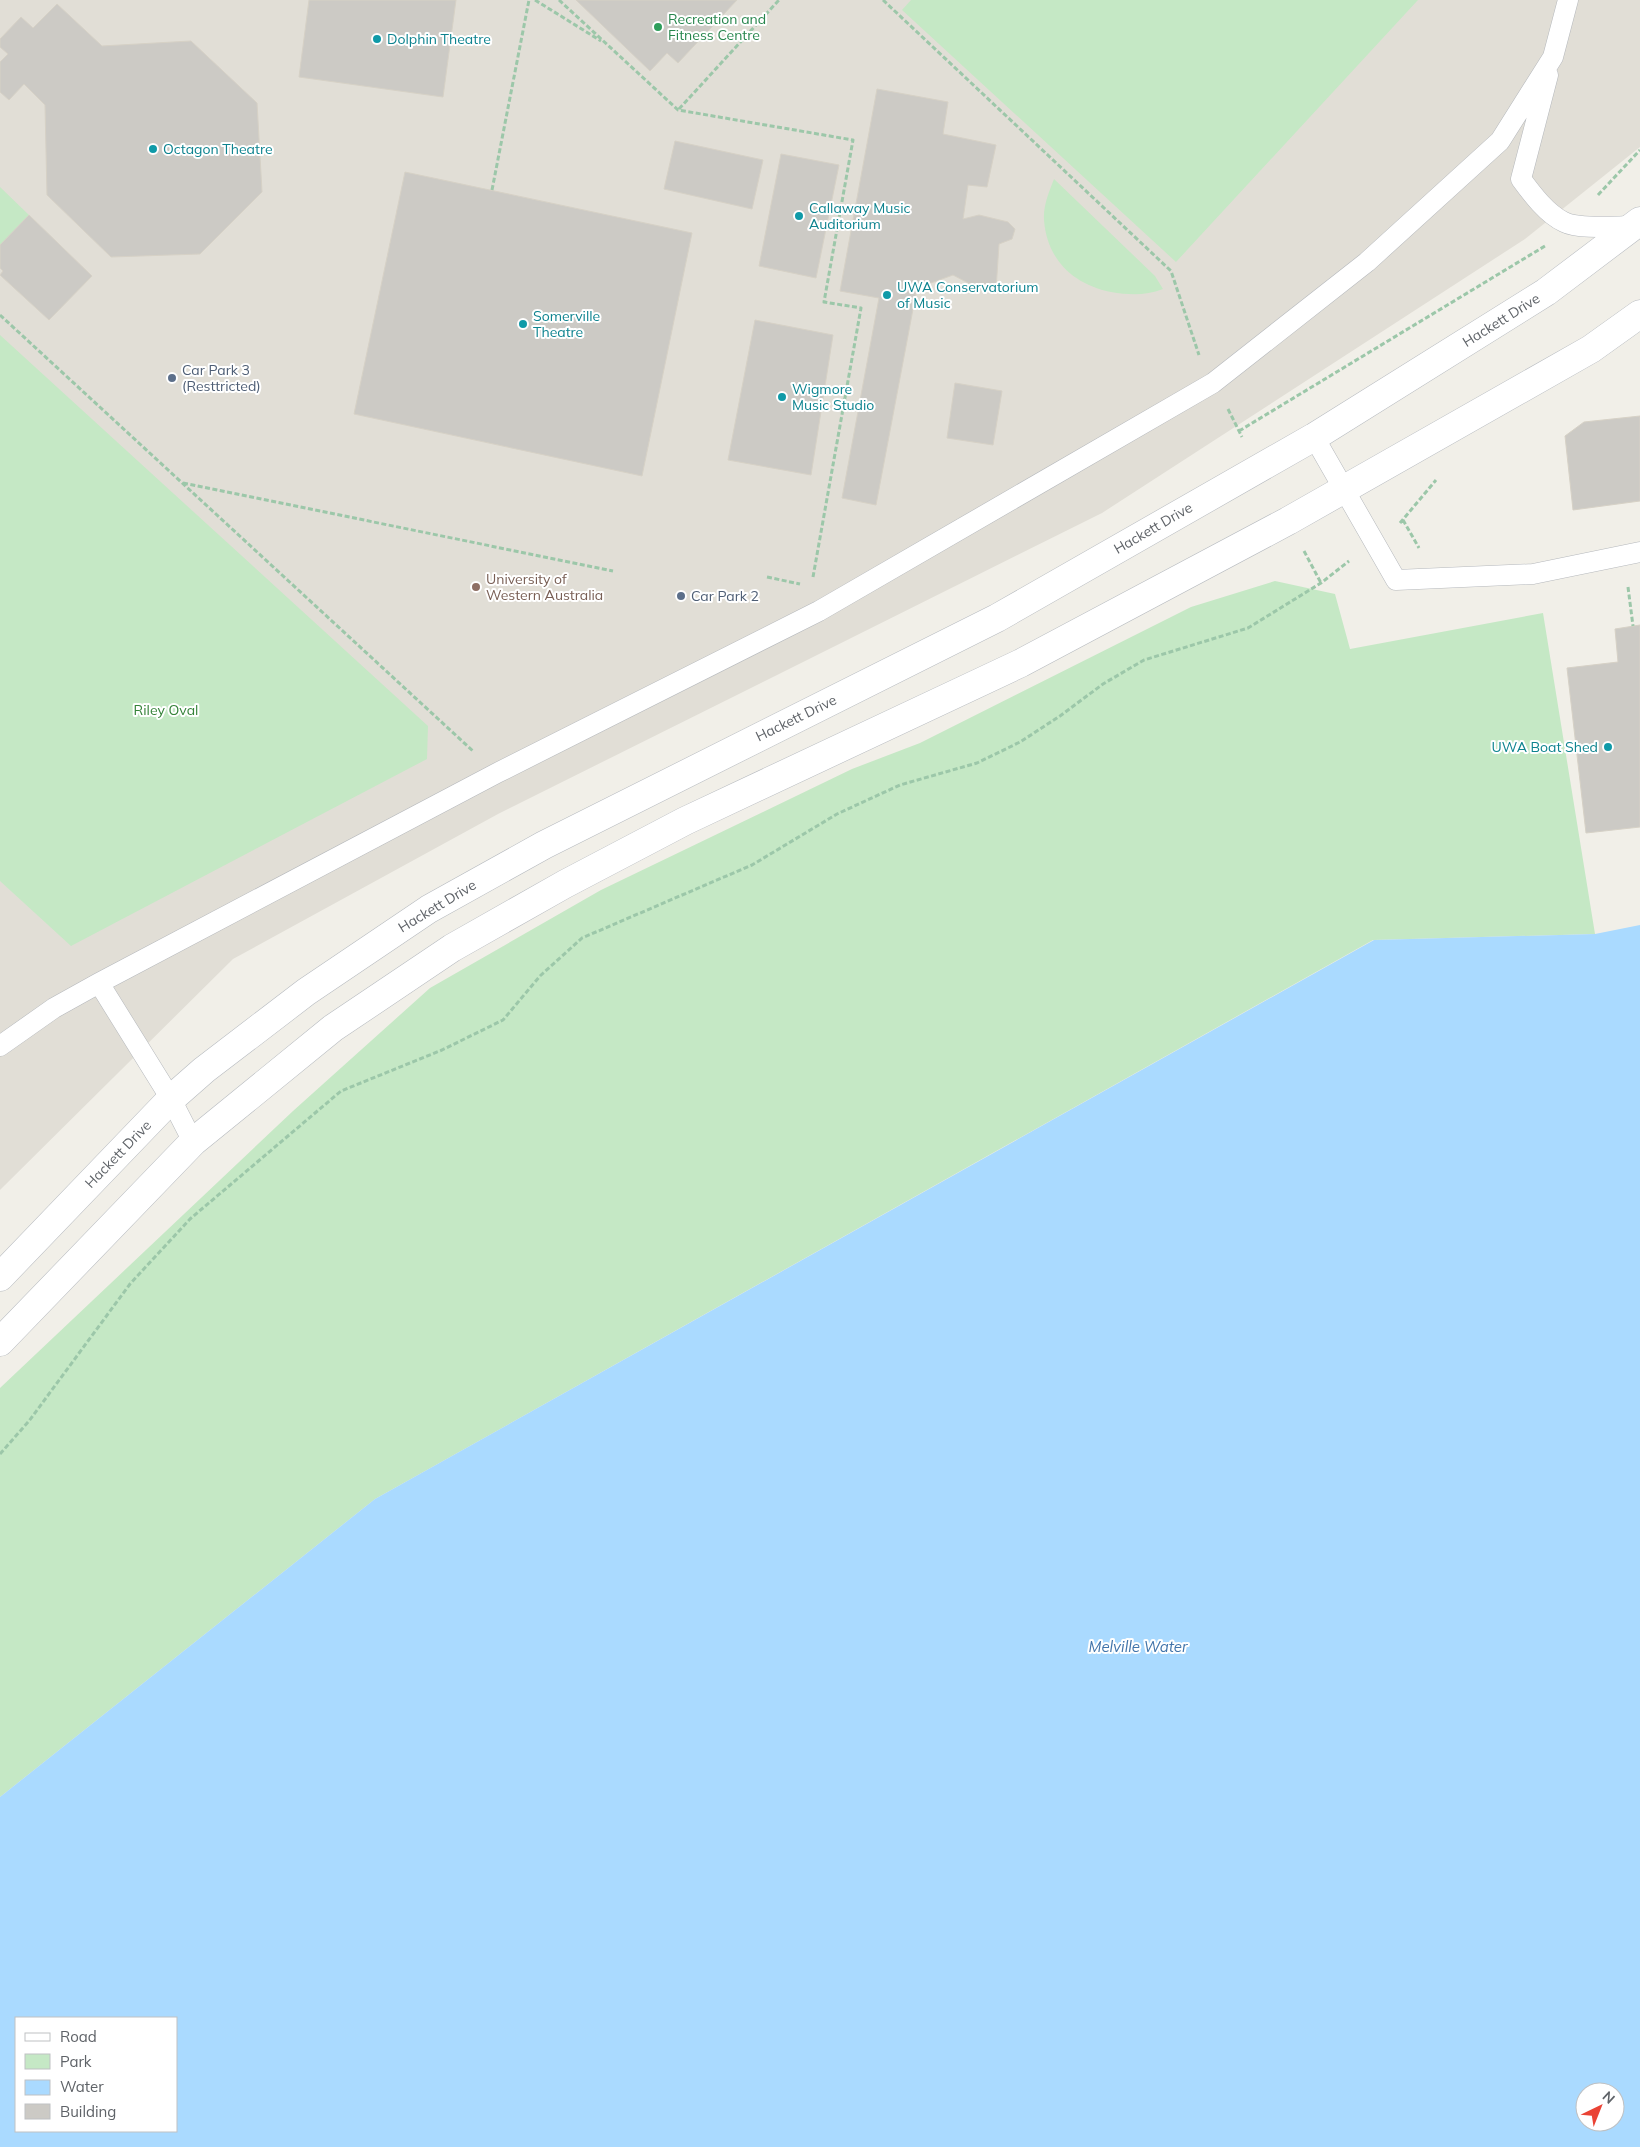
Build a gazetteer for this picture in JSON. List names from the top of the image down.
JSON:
{
  "streets": {
    "main road": ["Hackett Drive"]
  },
  "water": ["Melville Water"],
  "parks": ["Riley Oval"],
  "places": [
    "Recreation and Fitness Centre",
    "Dolphin Theatre",
    "Octagon Theatre",
    "Callaway Music Auditorium",
    "UWA Conservatorium of Music",
    "Somerville Theatre",
    "Car Park 3 (Resttricted)",
    "Wigmore Music Studio",
    "University of Western Australia",
    "Car Park 2",
    "UWA Boat Shed"
  ],
  "legend": [
    "Road",
    "Park",
    "Water",
    "Building"
  ],
  "north": "top right"
}
